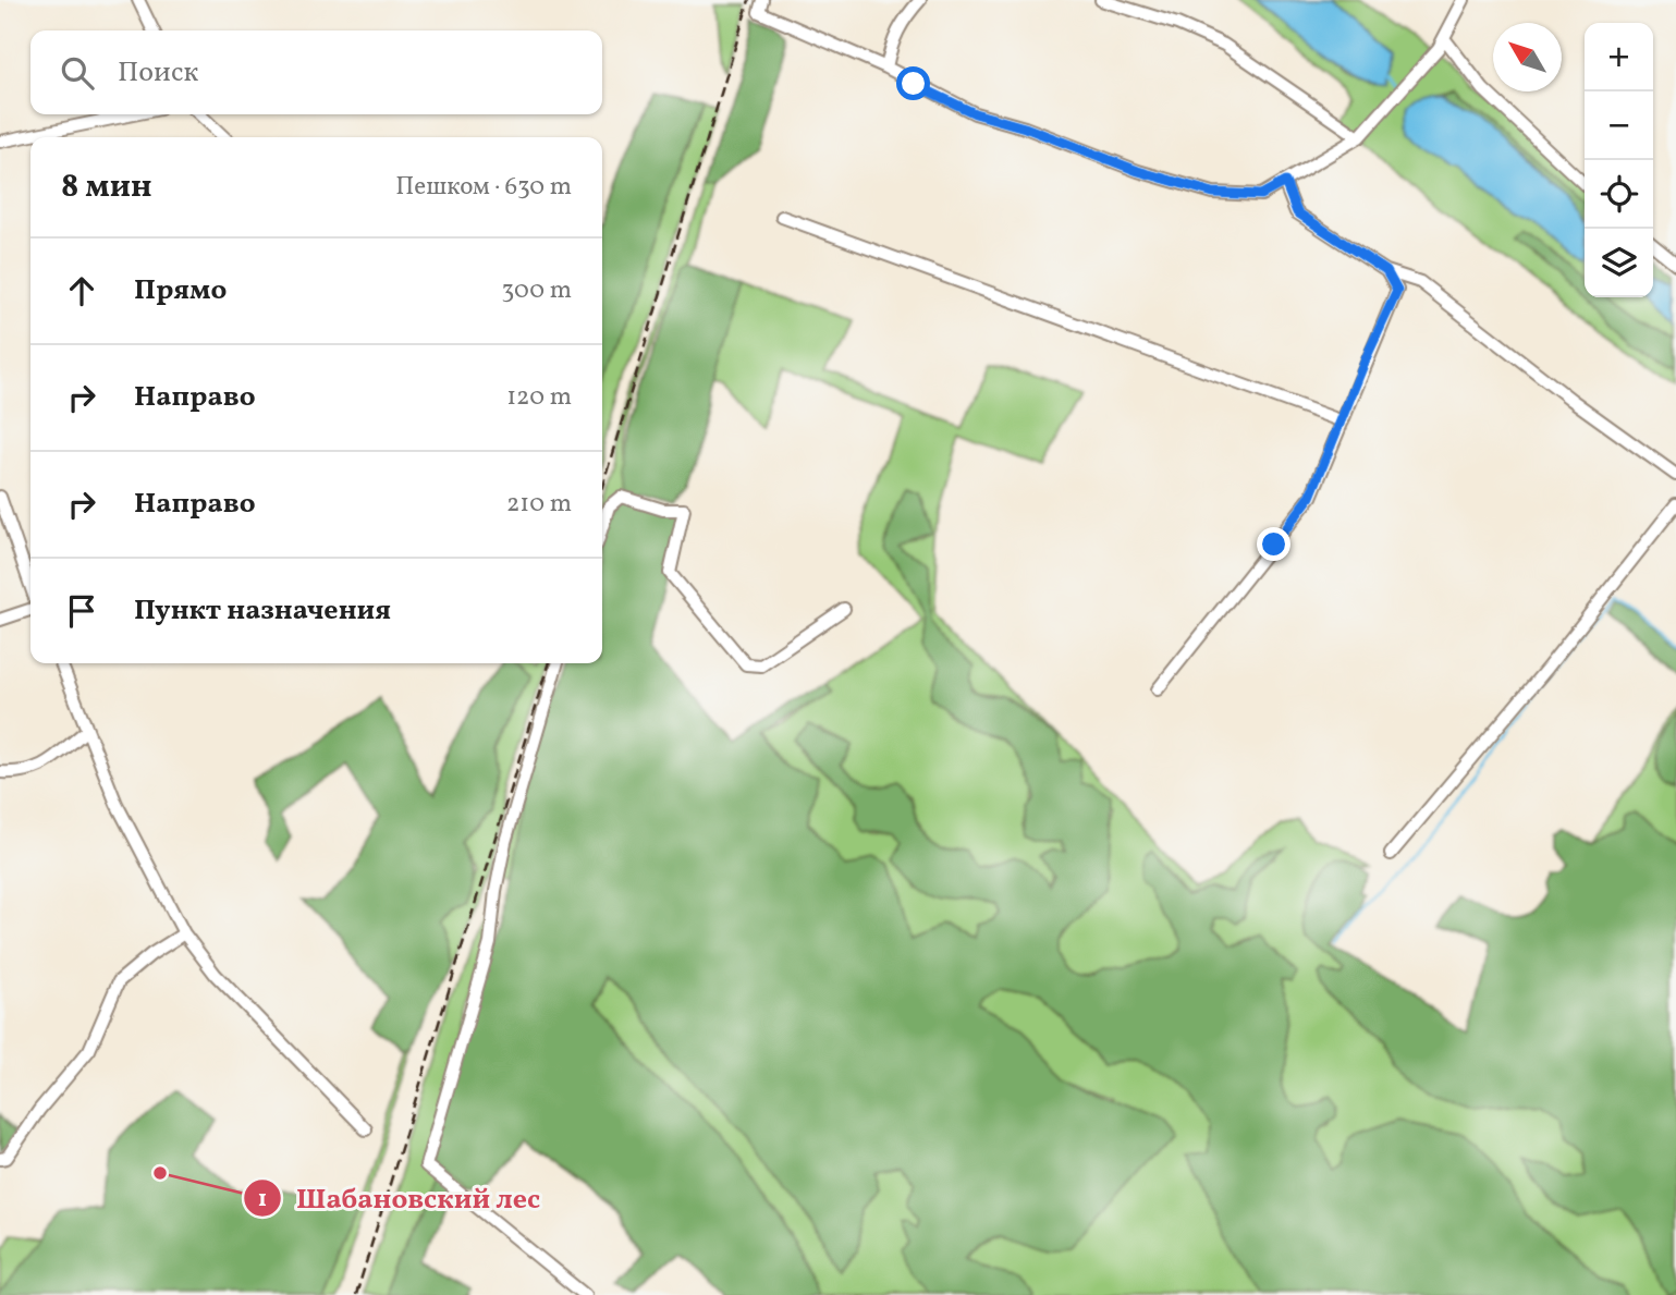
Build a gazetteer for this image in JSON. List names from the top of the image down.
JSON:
{
  "places": ["Шабановский лес"],
  "north": "top left",
  "page": {
    "map_buttons": ["+", "−"],
    "search": "Поиск",
    "heading": ["8 мин", "Пешком · 630 m"],
    "list": [
      ["Прямо", "300 m"],
      ["Направо", "120 m"],
      ["Направо", "210 m"],
      "Пункт назначения"
    ]
  }
}
